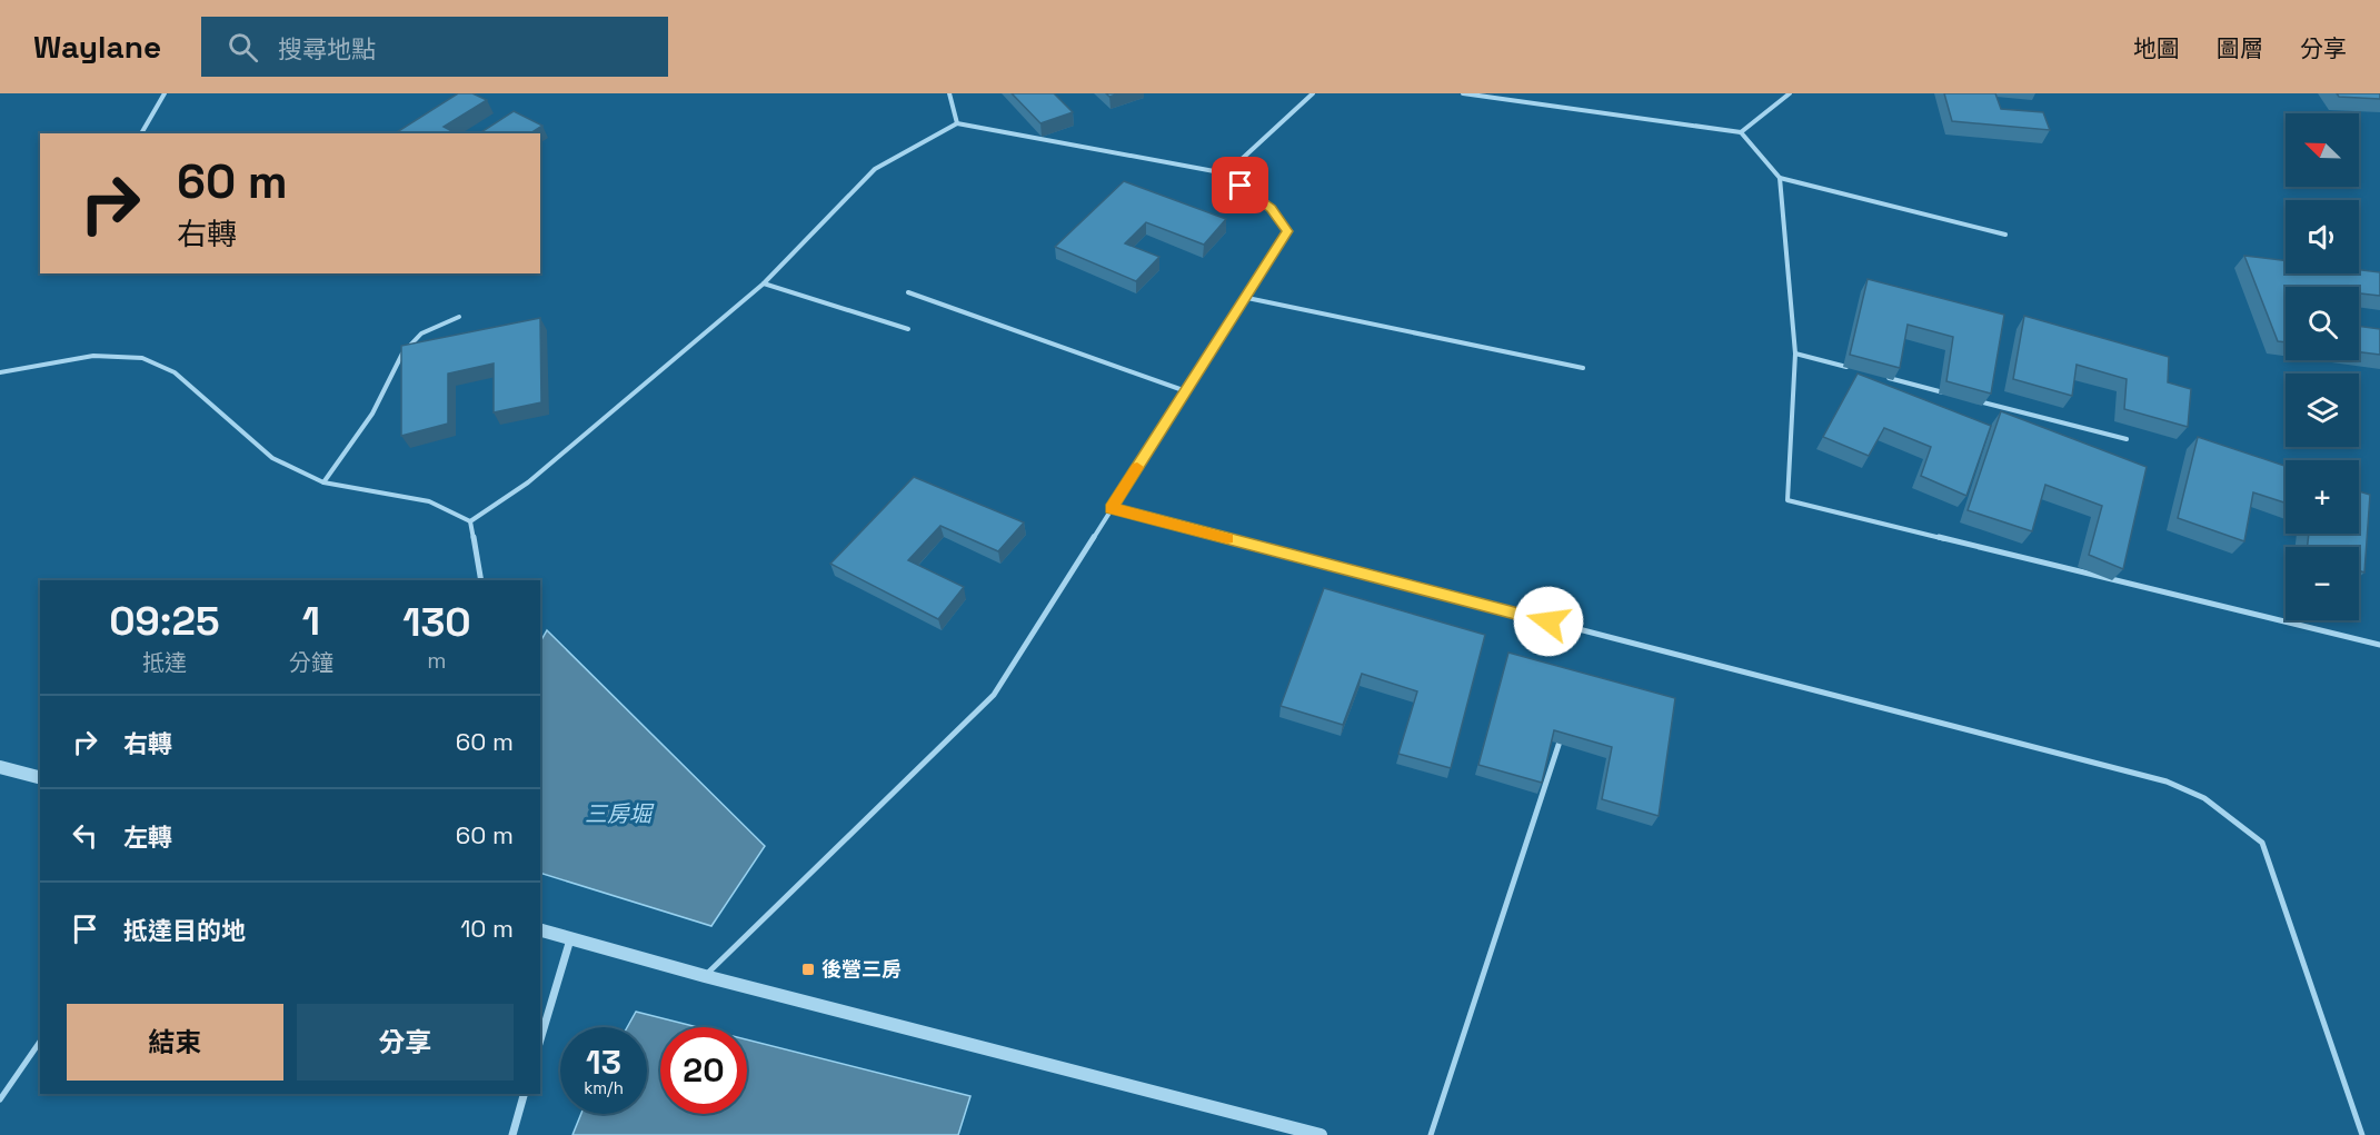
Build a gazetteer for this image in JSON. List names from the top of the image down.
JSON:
{
  "water": ["三房堀"],
  "places": {
    "transit": ["後營三房"]
  },
  "north": "top left",
  "page": {
    "header": "Waylane",
    "search": "搜尋地點",
    "nav": ["地圖", "圖層", "分享"],
    "map_buttons": ["+", "−"],
    "turn": ["60 m", "右轉"],
    "eta": [
      "09:25",
      "抵達",
      "1",
      "分鐘",
      "130",
      "m"
    ],
    "list": [
      {
        "name": "右轉",
        "value": "60 m"
      },
      {
        "name": "左轉",
        "value": "60 m"
      },
      {
        "name": "抵達目的地",
        "value": "10 m"
      }
    ],
    "buttons": ["結束", "分享"],
    "speed": "13 km/h",
    "limit": "20"
  }
}
